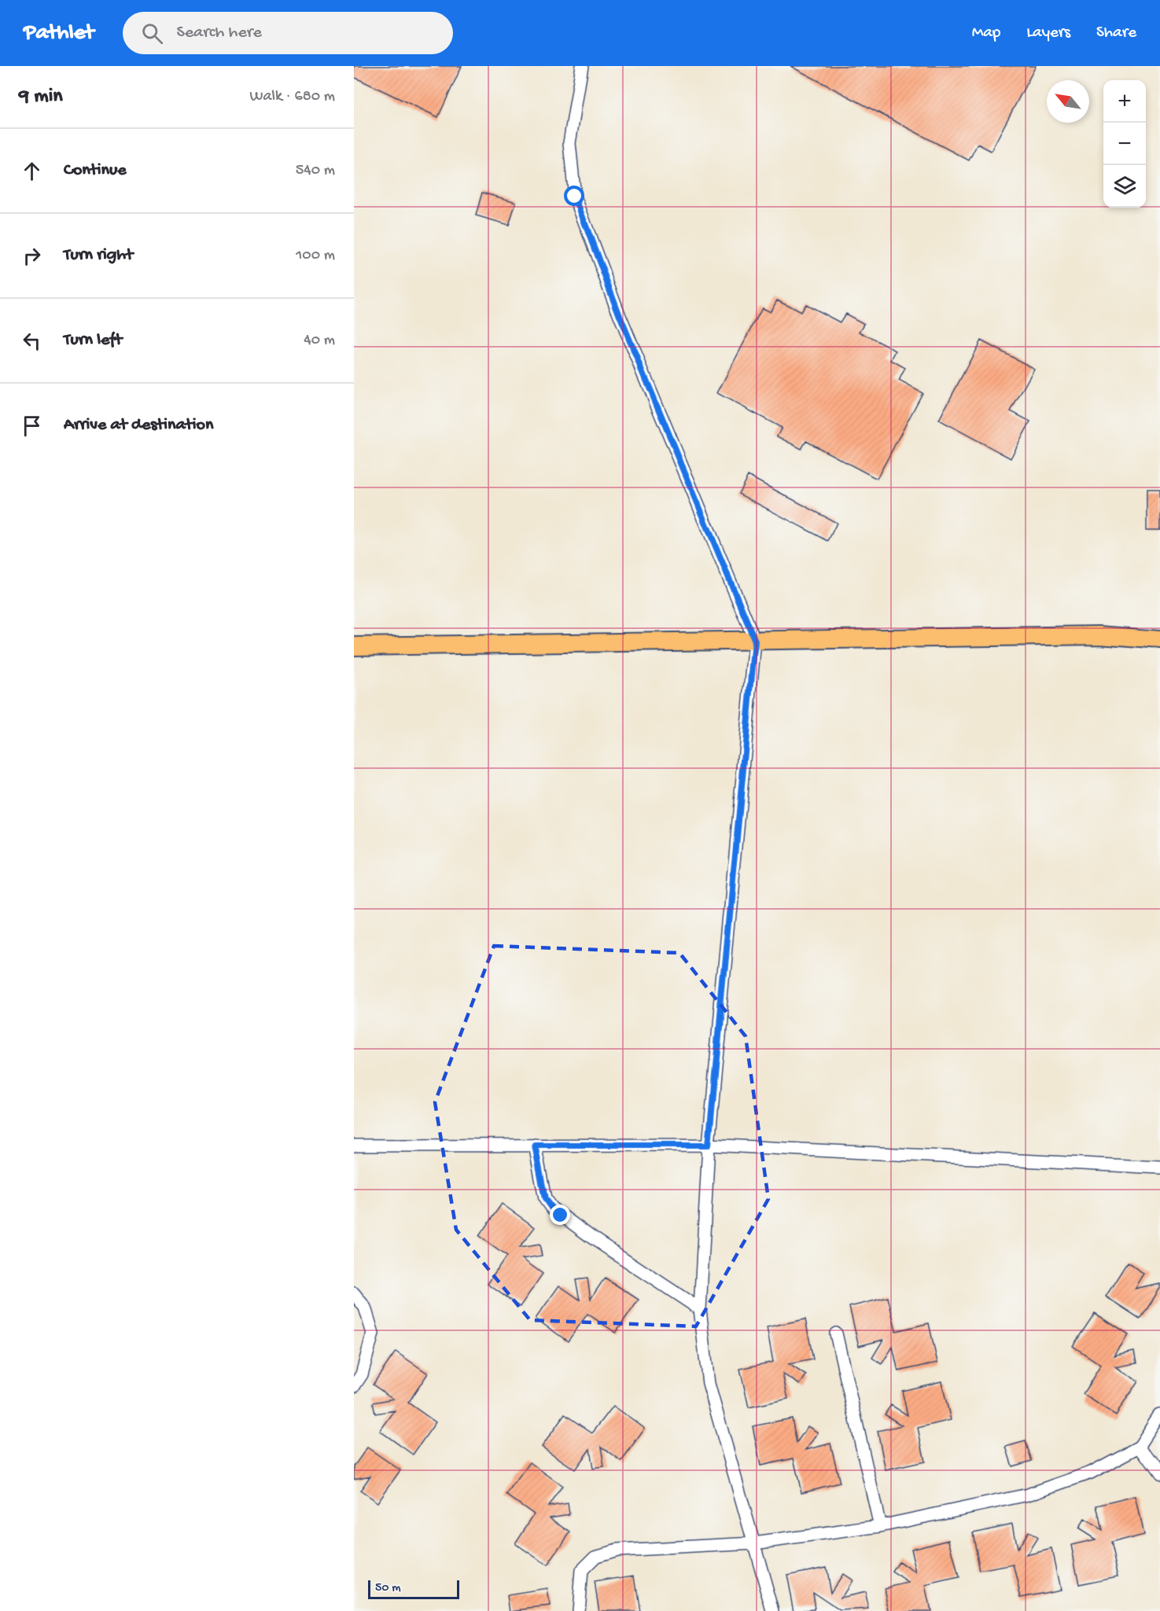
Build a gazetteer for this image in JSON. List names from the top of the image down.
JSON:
{
  "scale_bar": "50 m",
  "north": "top left",
  "page": {
    "header": "Pathlet",
    "search": "Search here",
    "nav": ["Map", "Layers", "Share"],
    "heading": ["9 min", "Walk · 680 m"],
    "map_buttons": ["+", "−"],
    "list": [
      ["Continue", "540 m"],
      ["Turn right", "100 m"],
      ["Turn left", "40 m"],
      "Arrive at destination"
    ],
    "scale": "50 m"
  }
}
